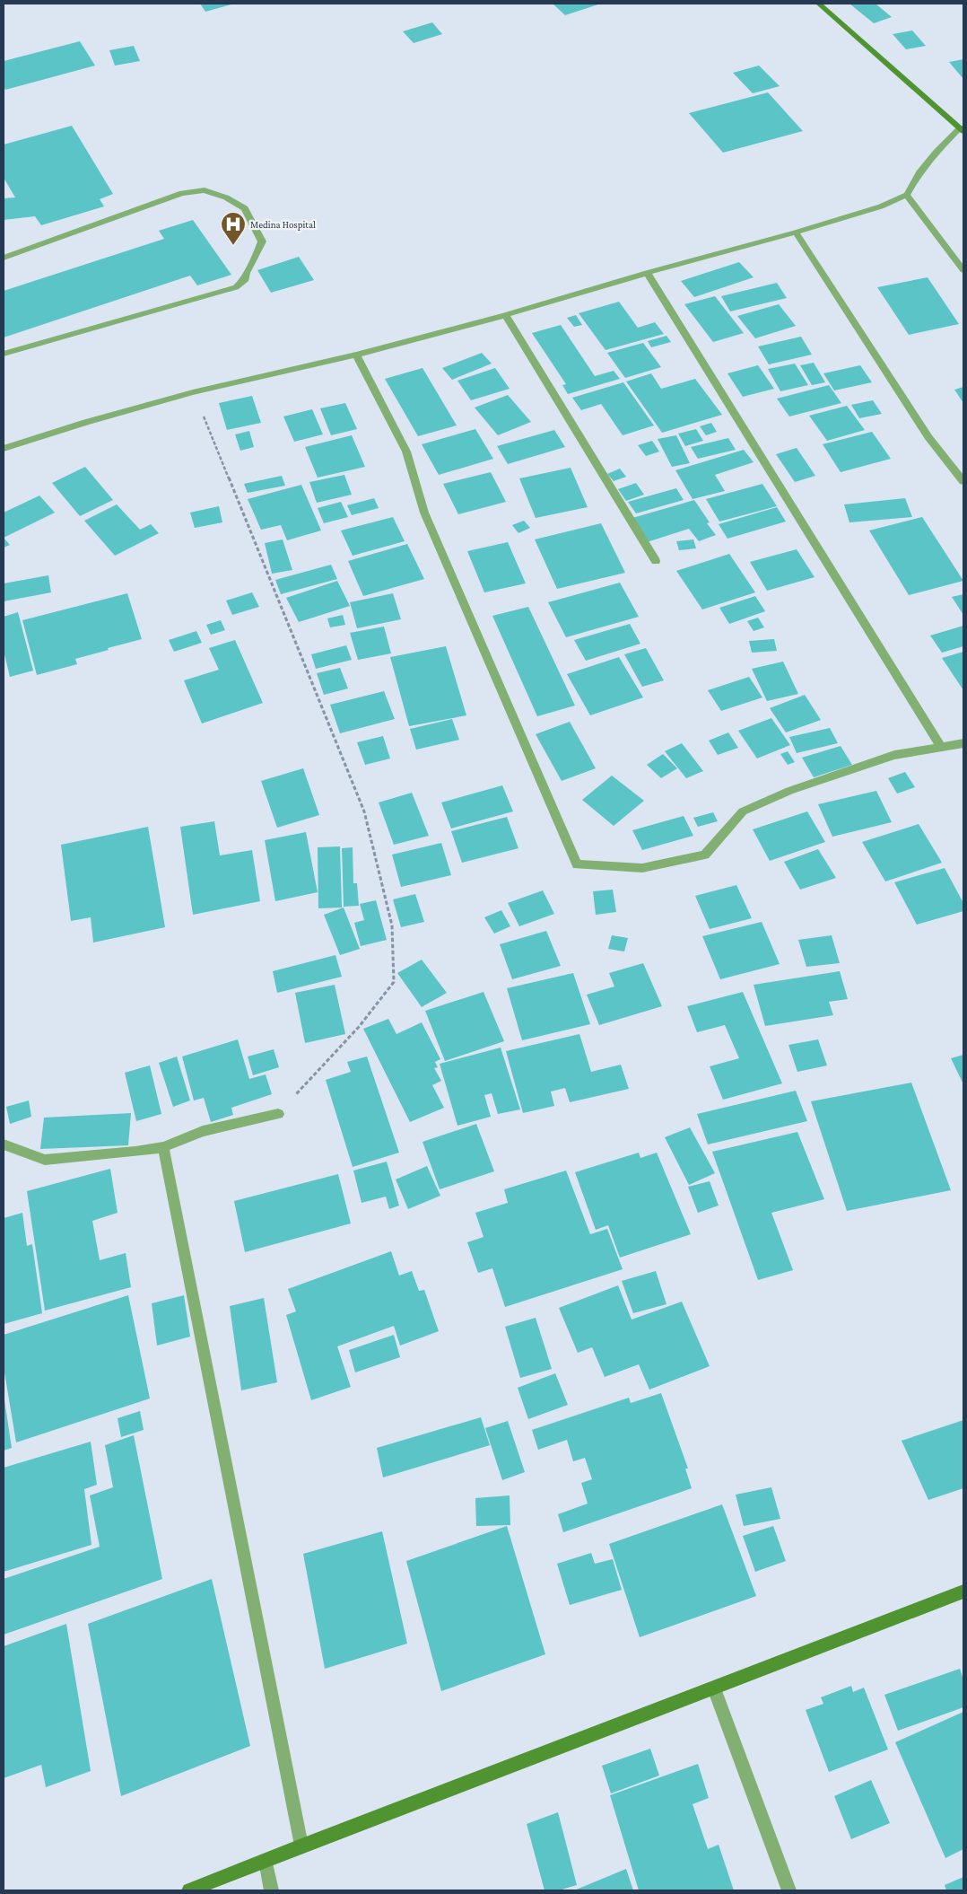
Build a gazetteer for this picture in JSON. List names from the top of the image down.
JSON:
{
  "places": {
    "hospital": ["Medina Hospital"]
  }
}
